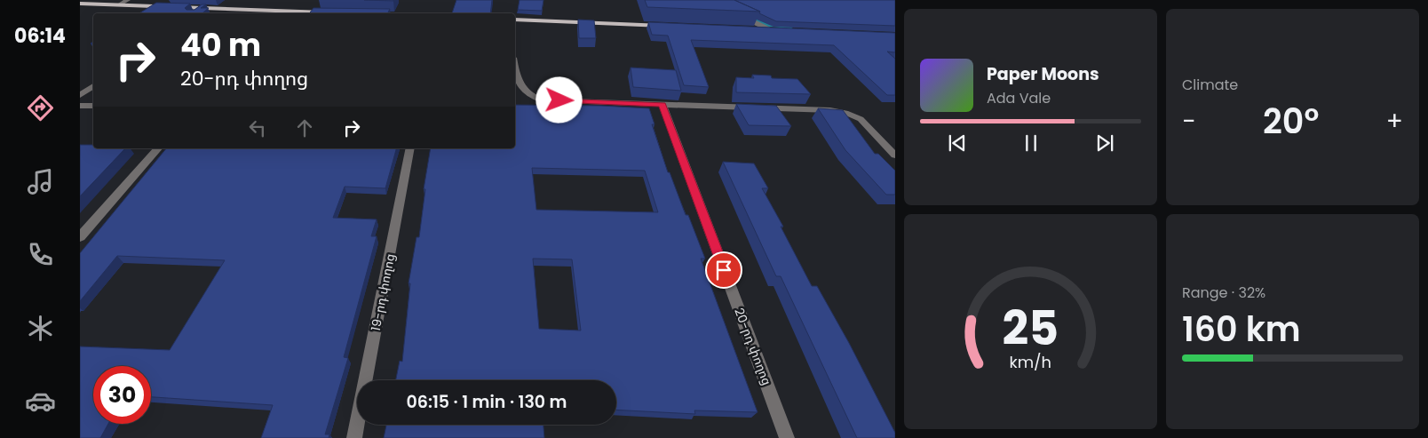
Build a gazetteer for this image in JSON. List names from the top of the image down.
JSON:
{
  "streets": {
    "street": ["19-րդ փողոց", "20-րդ փողոց"]
  },
  "page": {
    "tabs": "06:14",
    "tile": [
      "Climate",
      ["Range · 32%", "160 km"]
    ],
    "turn": ["40 m", "20-րդ փողոց"],
    "song": ["Paper Moons", "Ada Vale"],
    "heat": ["−", "20°", "+"],
    "limit": "30",
    "trip": "06:15 · 1 min · 130 m",
    "gauge": ["25", "km/h"]
  }
}
